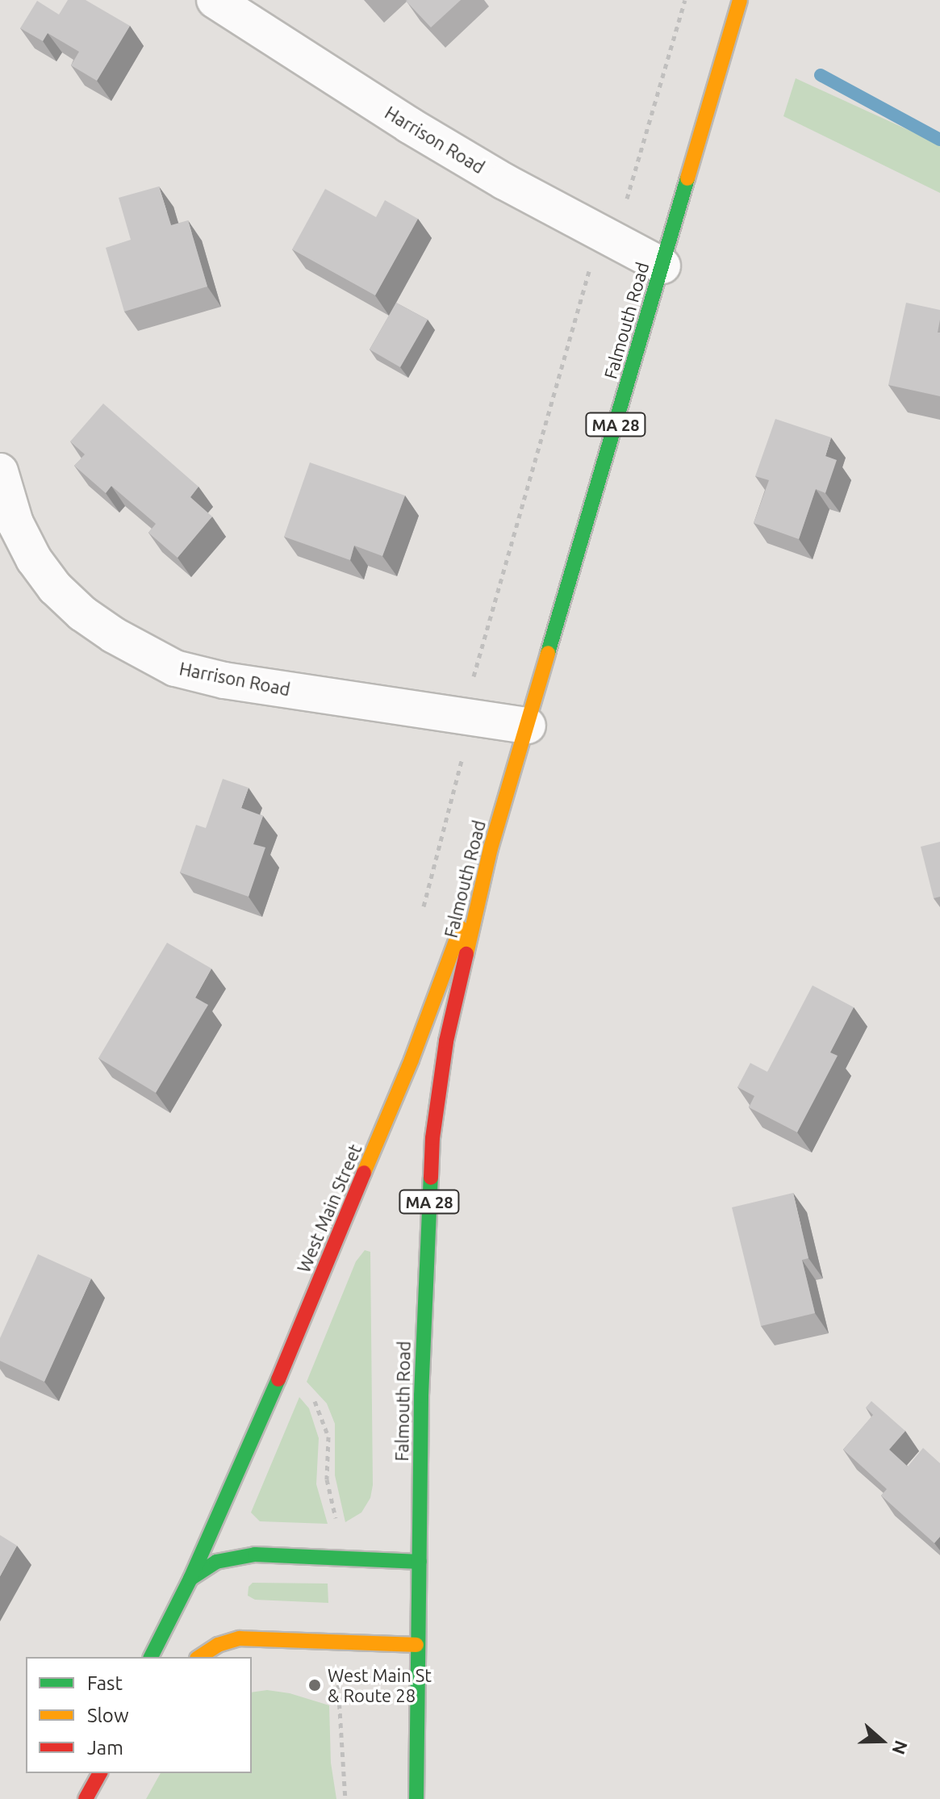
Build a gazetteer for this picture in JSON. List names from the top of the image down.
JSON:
{
  "streets": {
    "main road": ["Falmouth Road", "MA 28", "West Main Street"],
    "street": ["Harrison Road"]
  },
  "crossings": [
    ["Harrison Road", "Falmouth Road"],
    ["Falmouth Road", "West Main Street"]
  ],
  "places": ["West Main St & Route 28"],
  "legend": ["Fast", "Slow", "Jam"],
  "north": "right"
}
